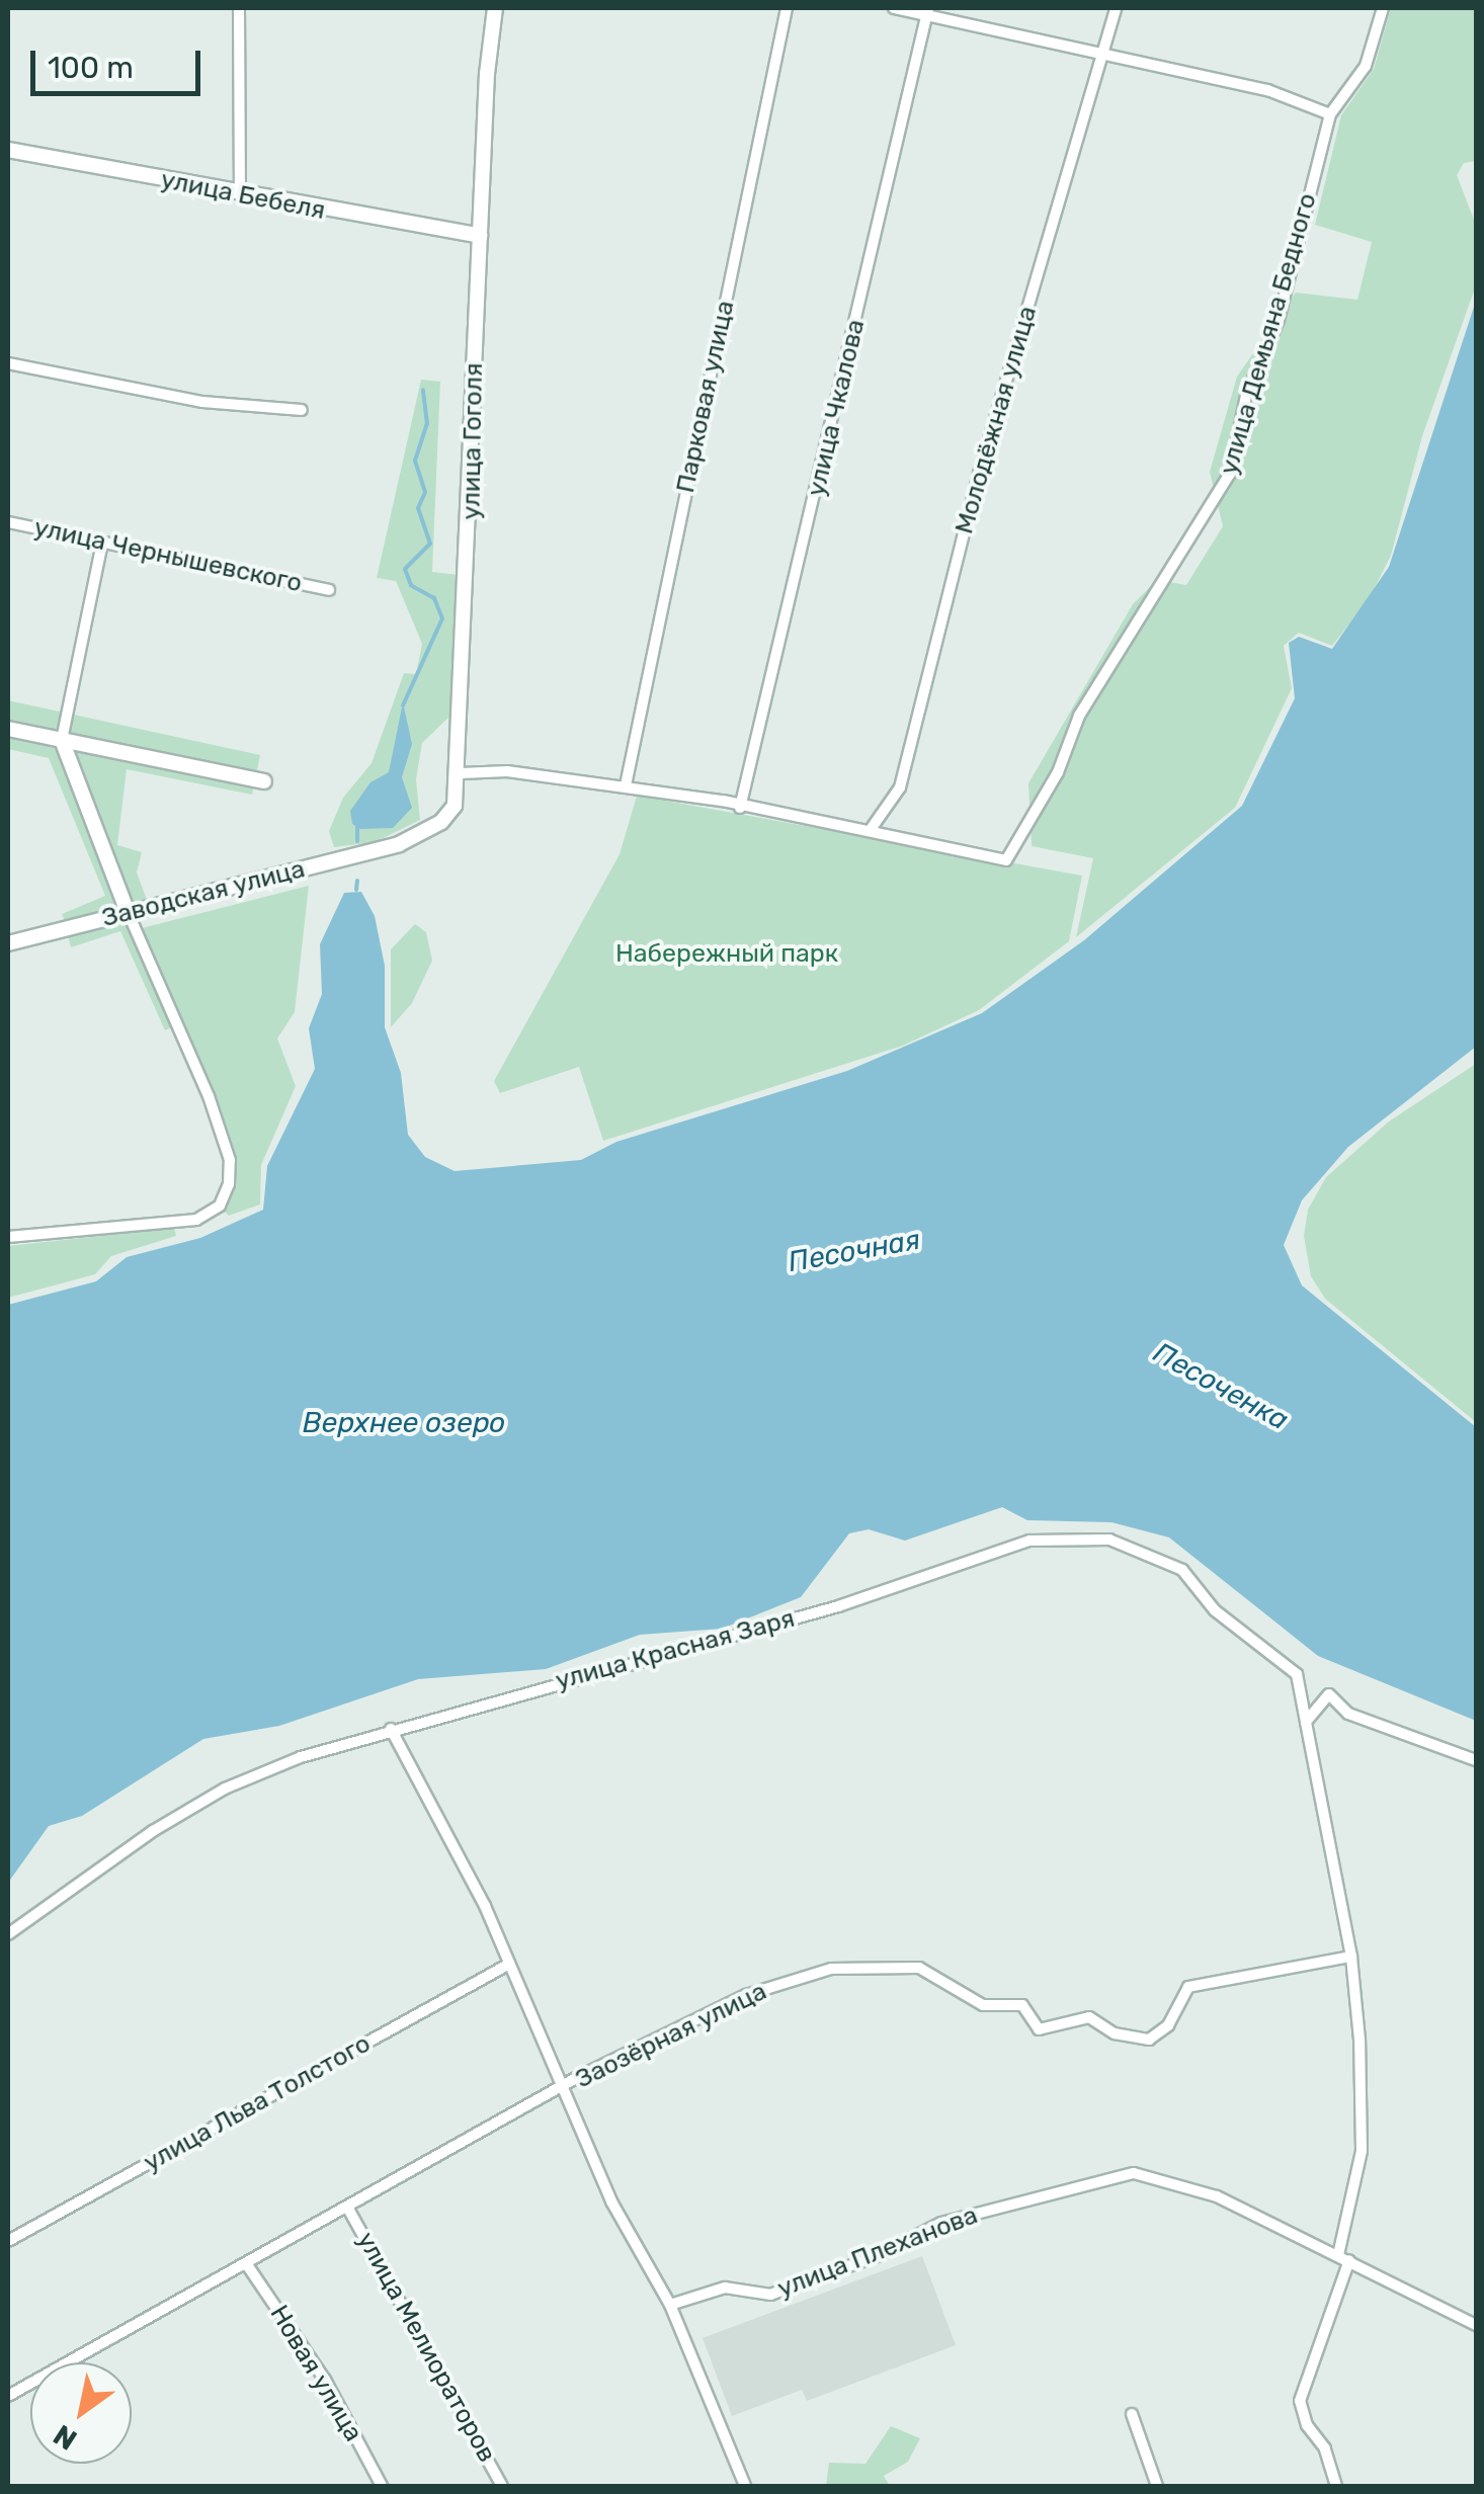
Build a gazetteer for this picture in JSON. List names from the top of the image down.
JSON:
{
  "streets": {
    "main road": ["улица Бебеля", "улица Гоголя", "Заводская улица"],
    "street": [
      "улица Демьяна Бедного",
      "Парковая улица",
      "улица Чкалова",
      "Молодёжная улица",
      "улица Чернышевского",
      "улица Красная Заря",
      "Заозёрная улица",
      "улица Льва Толстого",
      "улица Плеханова",
      "улица Мелиораторов",
      "Новая улица"
    ]
  },
  "crossings": [
    ["улица Бебеля", "улица Гоголя"],
    ["улица Демьяна Бедного", "Молодёжная улица"],
    ["улица Гоголя", "Заводская улица"],
    ["улица Красная Заря", "Заозёрная улица"],
    ["улица Красная Заря", "улица Плеханова"],
    ["Заозёрная улица", "улица Мелиораторов"],
    ["Заозёрная улица", "Новая улица"]
  ],
  "water": ["Песочная", "Песоченка", "Верхнее озеро"],
  "parks": ["Набережный парк"],
  "scale_bar": "100 m",
  "north": "bottom left"
}
